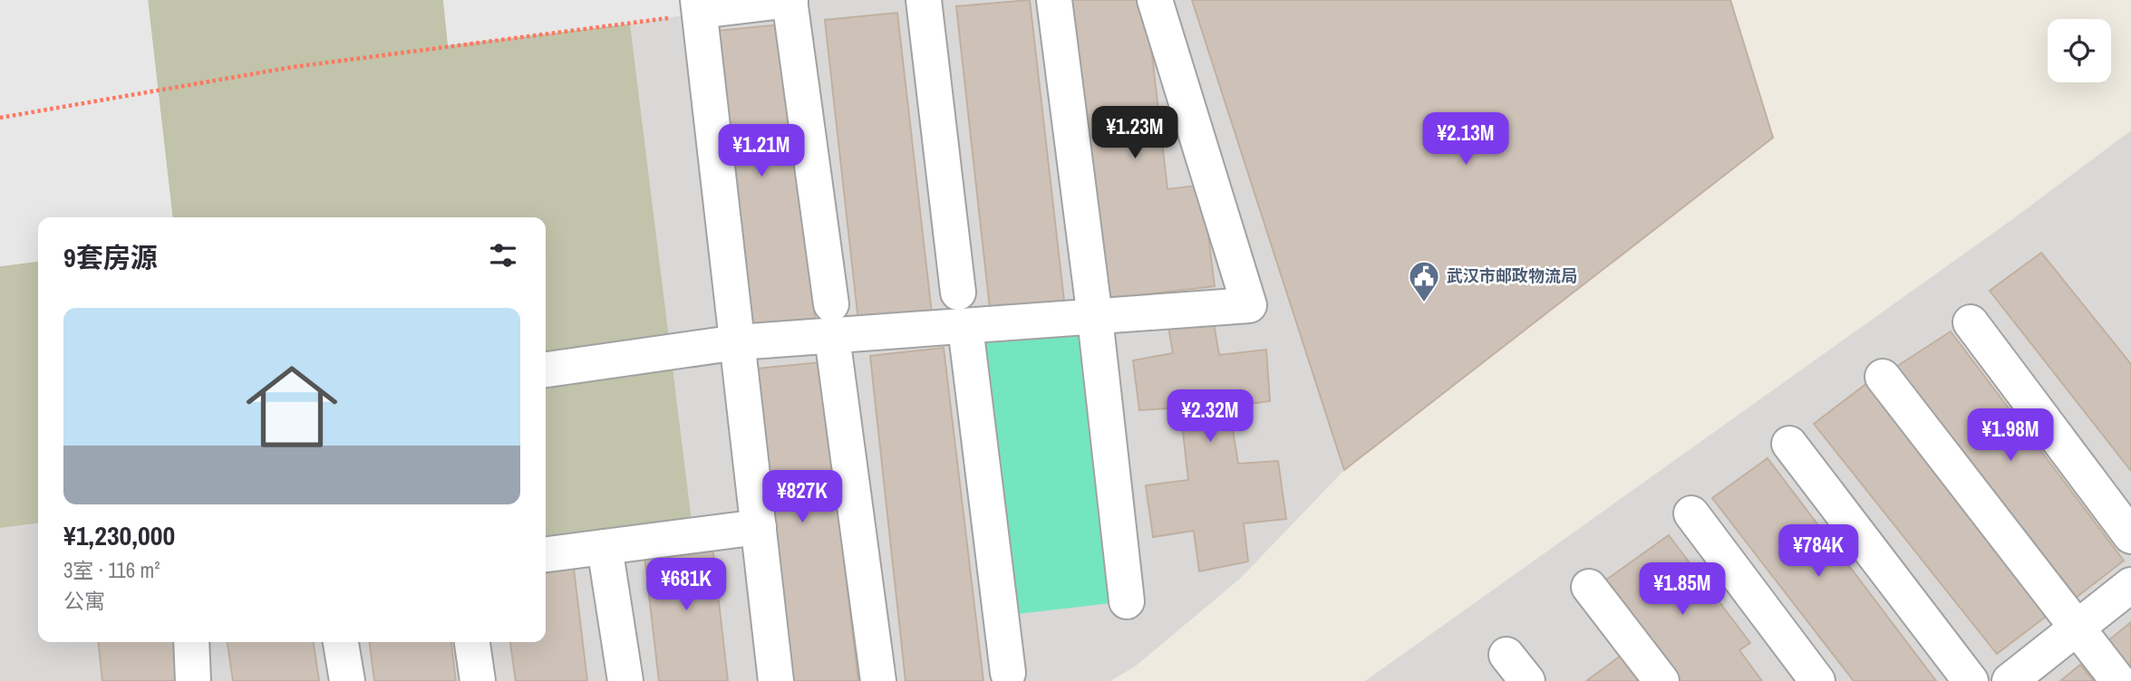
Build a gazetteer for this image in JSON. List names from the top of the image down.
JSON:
{
  "places": {
    "public building": ["武汉市邮政物流局"]
  },
  "page": {
    "price": [
      "¥1.23M",
      "¥2.13M",
      "¥1.21M",
      "¥2.32M",
      "¥1.98M",
      "¥827K",
      "¥784K",
      "¥681K",
      "¥1.85M"
    ],
    "heading": "9套房源",
    "list": [
      {
        "name": "¥1,230,000",
        "note": "3室 · 116 m² · 公寓"
      }
    ]
  }
}
